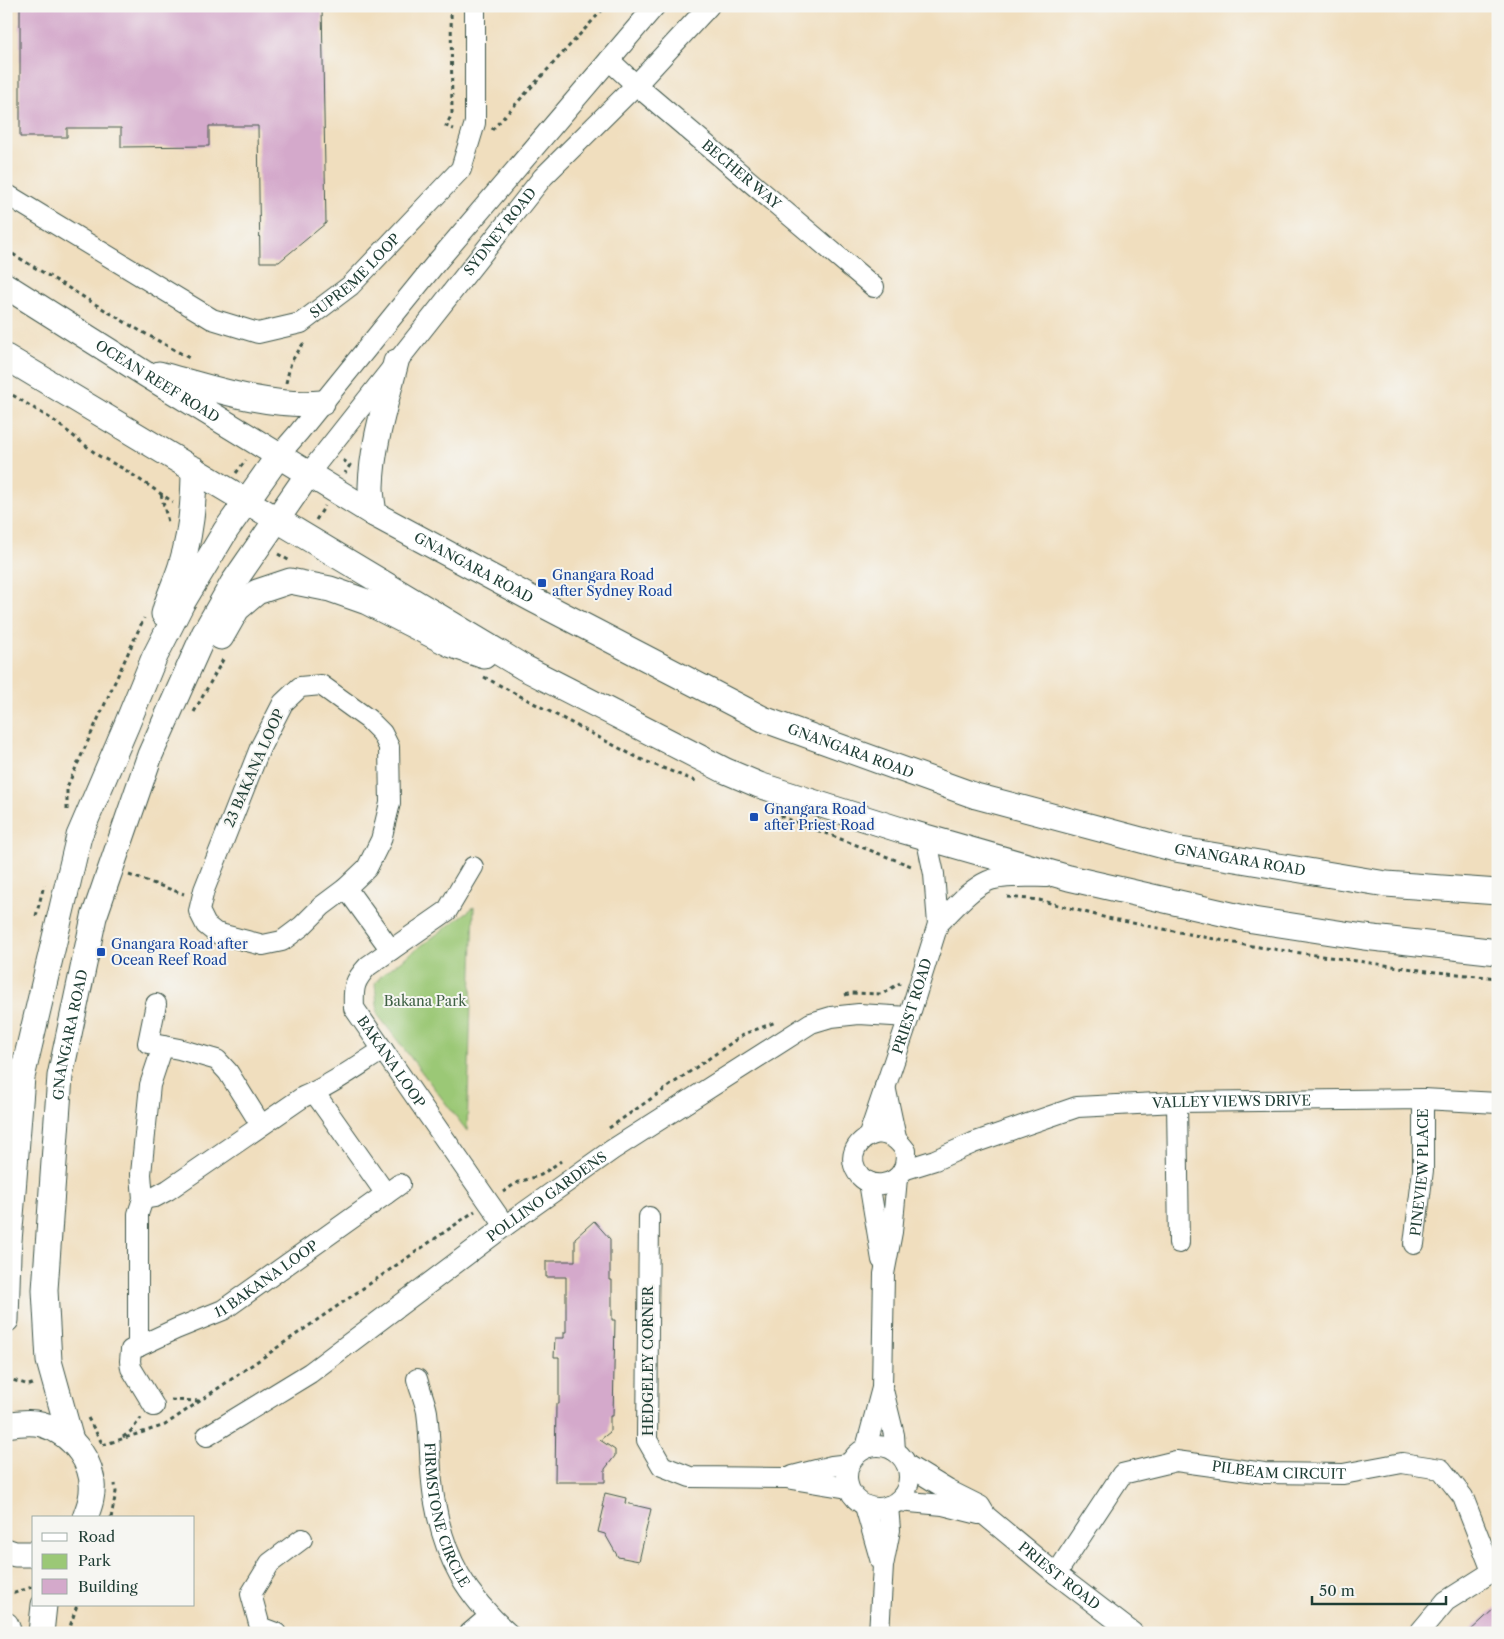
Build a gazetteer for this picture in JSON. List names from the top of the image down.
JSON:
{
  "streets": {
    "main road": ["OCEAN REEF ROAD", "GNANGARA ROAD"],
    "street": [
      "BECHER WAY",
      "SYDNEY ROAD",
      "SUPREME LOOP",
      "23 BAKANA LOOP",
      "PRIEST ROAD",
      "BAKANA LOOP",
      "VALLEY VIEWS DRIVE",
      "PINEVIEW PLACE",
      "POLLINO GARDENS",
      "11 BAKANA LOOP",
      "HEDGELEY CORNER",
      "PILBEAM CIRCUIT",
      "FIRMSTONE CIRCLE"
    ]
  },
  "crossings": [
    ["BECHER WAY", "SYDNEY ROAD"],
    ["SYDNEY ROAD", "OCEAN REEF ROAD"],
    ["SYDNEY ROAD", "GNANGARA ROAD"],
    ["OCEAN REEF ROAD", "GNANGARA ROAD"],
    ["PRIEST ROAD", "VALLEY VIEWS DRIVE"],
    ["PRIEST ROAD", "POLLINO GARDENS"],
    ["PRIEST ROAD", "HEDGELEY CORNER"],
    ["PRIEST ROAD", "PILBEAM CIRCUIT"],
    ["BAKANA LOOP", "POLLINO GARDENS"],
    ["VALLEY VIEWS DRIVE", "PINEVIEW PLACE"]
  ],
  "parks": ["Bakana Park"],
  "places": {
    "transit": ["Gnangara Road after Sydney Road", "Gnangara Road after Priest Road", "Gnangara Road after Ocean Reef Road"]
  },
  "legend": ["Road", "Park", "Building"],
  "scale_bar": "50 m"
}
